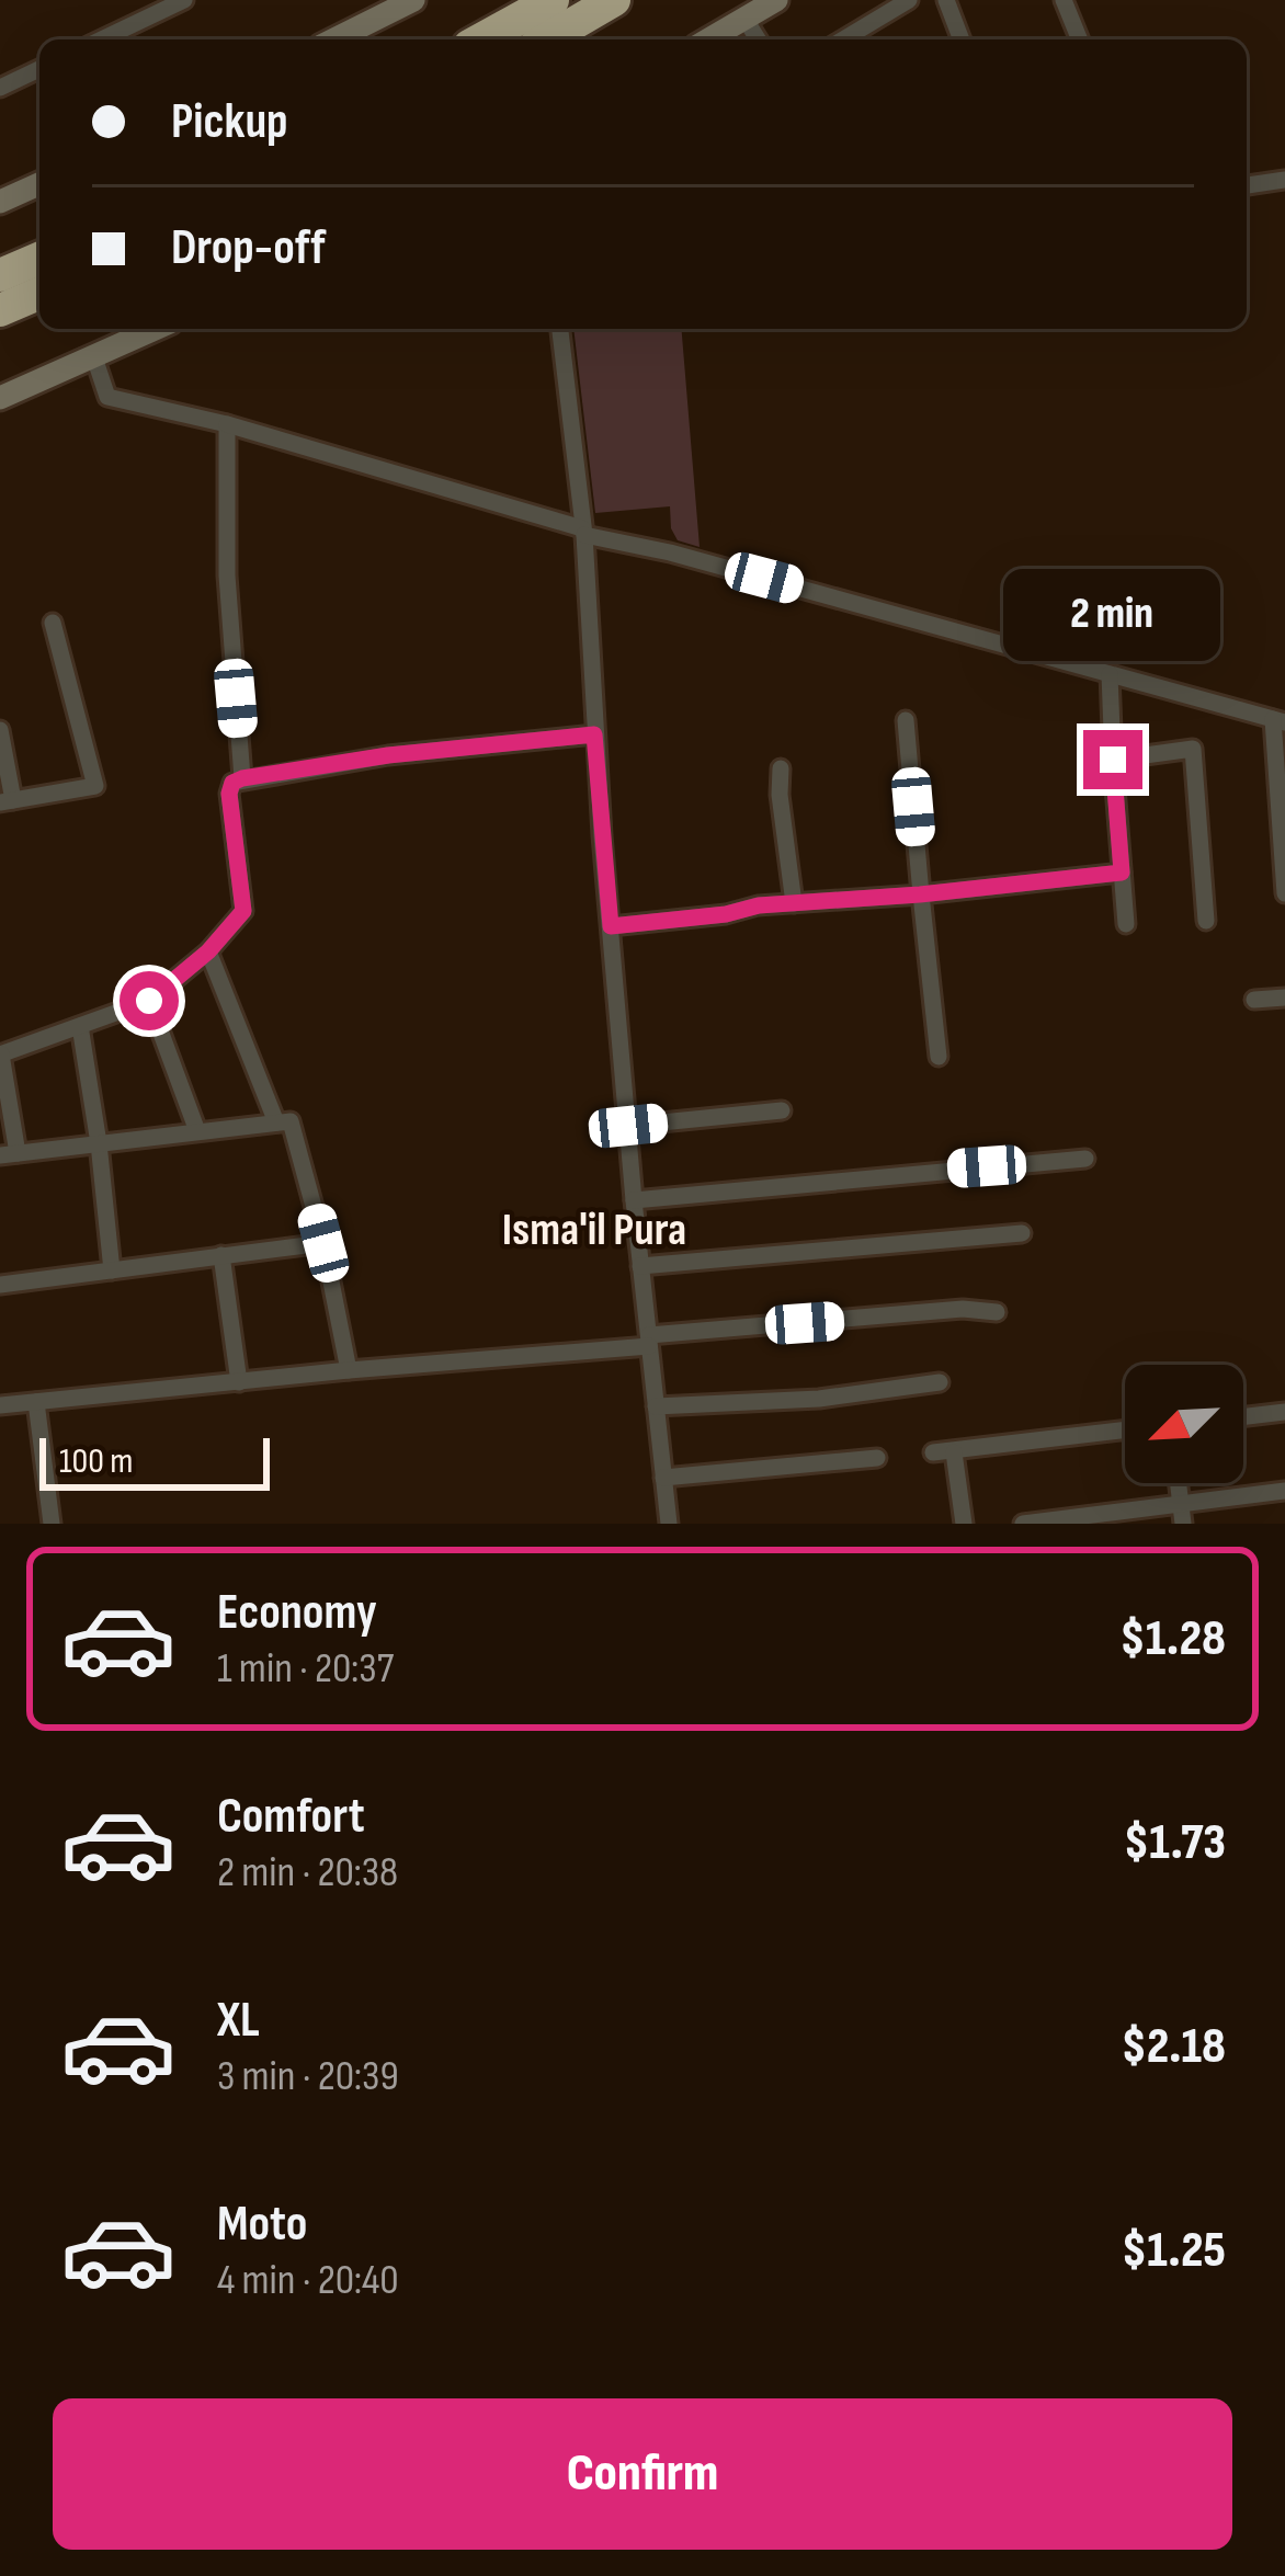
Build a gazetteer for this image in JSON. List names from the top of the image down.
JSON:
{
  "districts": ["Isma'il Pura"],
  "scale_bar": "100 m",
  "north": "bottom left",
  "page": {
    "banner": ["Pickup", "Drop-off"],
    "bubble": "2 min",
    "scale": "100 m",
    "list": [
      {
        "name": "Economy",
        "note": "1 min · 20:37",
        "value": "$1.28"
      },
      {
        "name": "Comfort",
        "note": "2 min · 20:38",
        "value": "$1.73"
      },
      {
        "name": "XL",
        "note": "3 min · 20:39",
        "value": "$2.18"
      },
      {
        "name": "Moto",
        "note": "4 min · 20:40",
        "value": "$1.25"
      }
    ],
    "buttons": "Confirm"
  }
}
